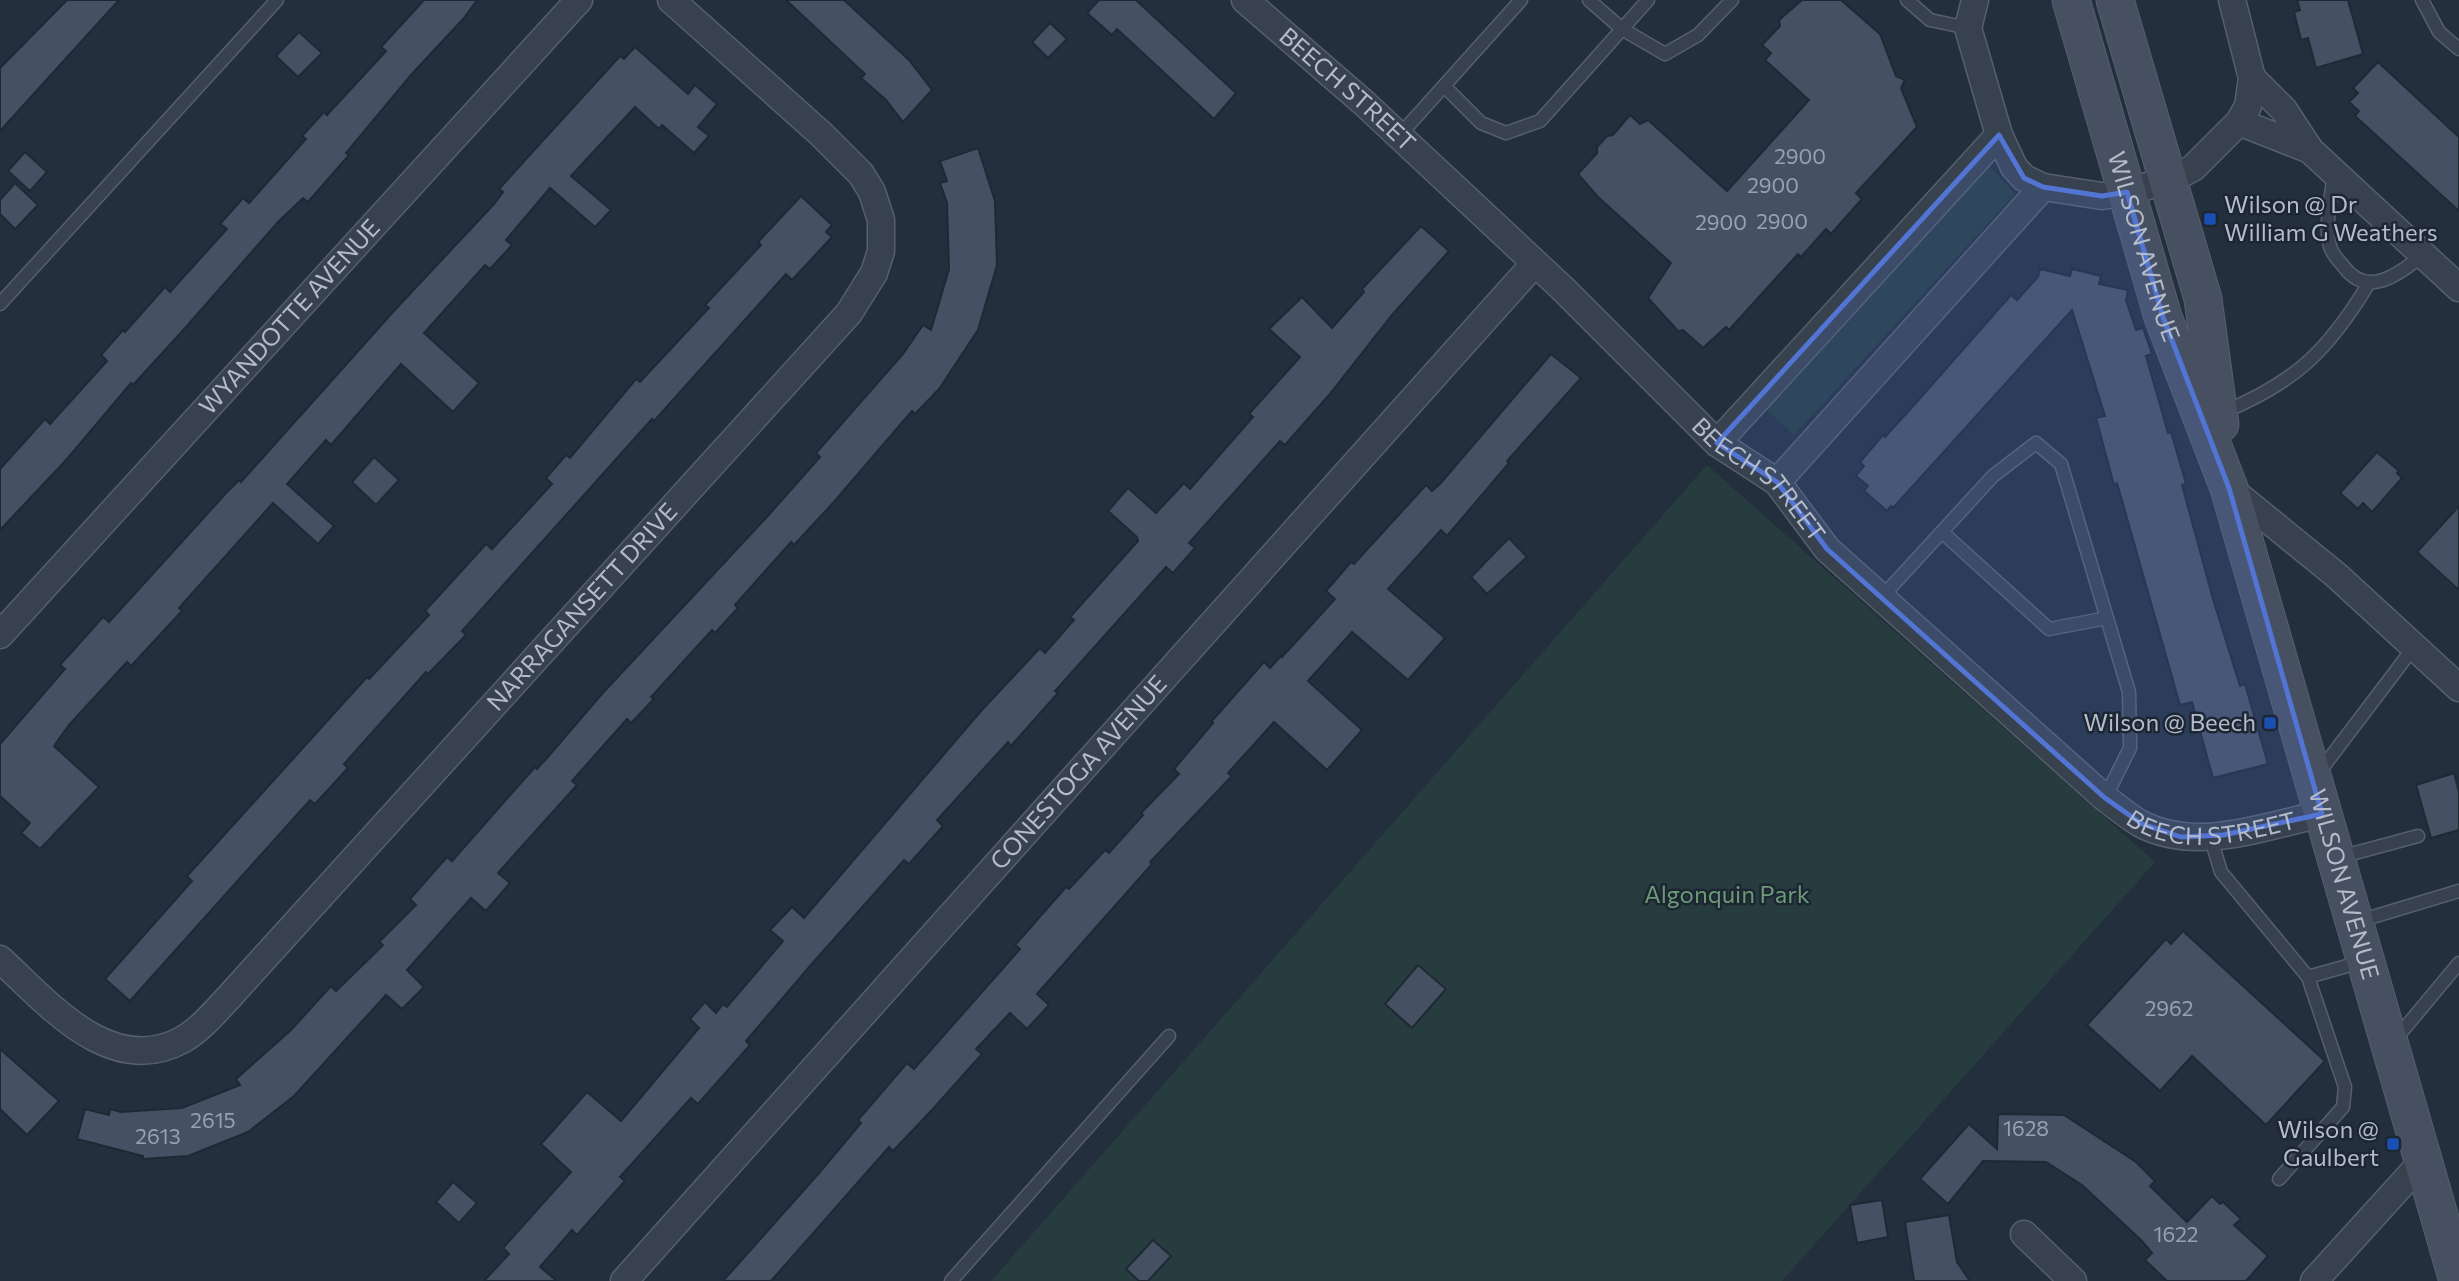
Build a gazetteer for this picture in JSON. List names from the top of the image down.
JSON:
{
  "streets": {
    "street": [
      "BEECH STREET",
      "WILSON AVENUE",
      "WYANDOTTE AVENUE",
      "NARRAGANSETT DRIVE",
      "CONESTOGA AVENUE"
    ]
  },
  "crossings": [
    ["BEECH STREET", "WILSON AVENUE"],
    ["BEECH STREET", "CONESTOGA AVENUE"]
  ],
  "parks": ["Algonquin Park"],
  "places": {
    "transit": ["Wilson @ Dr William G Weathers", "Wilson @ Beech", "Wilson @ Gaulbert"]
  },
  "house_numbers": [
    "2900",
    "2900",
    "2900",
    "2900",
    "2962",
    "2615",
    "1628",
    "2613",
    "1622"
  ]
}
